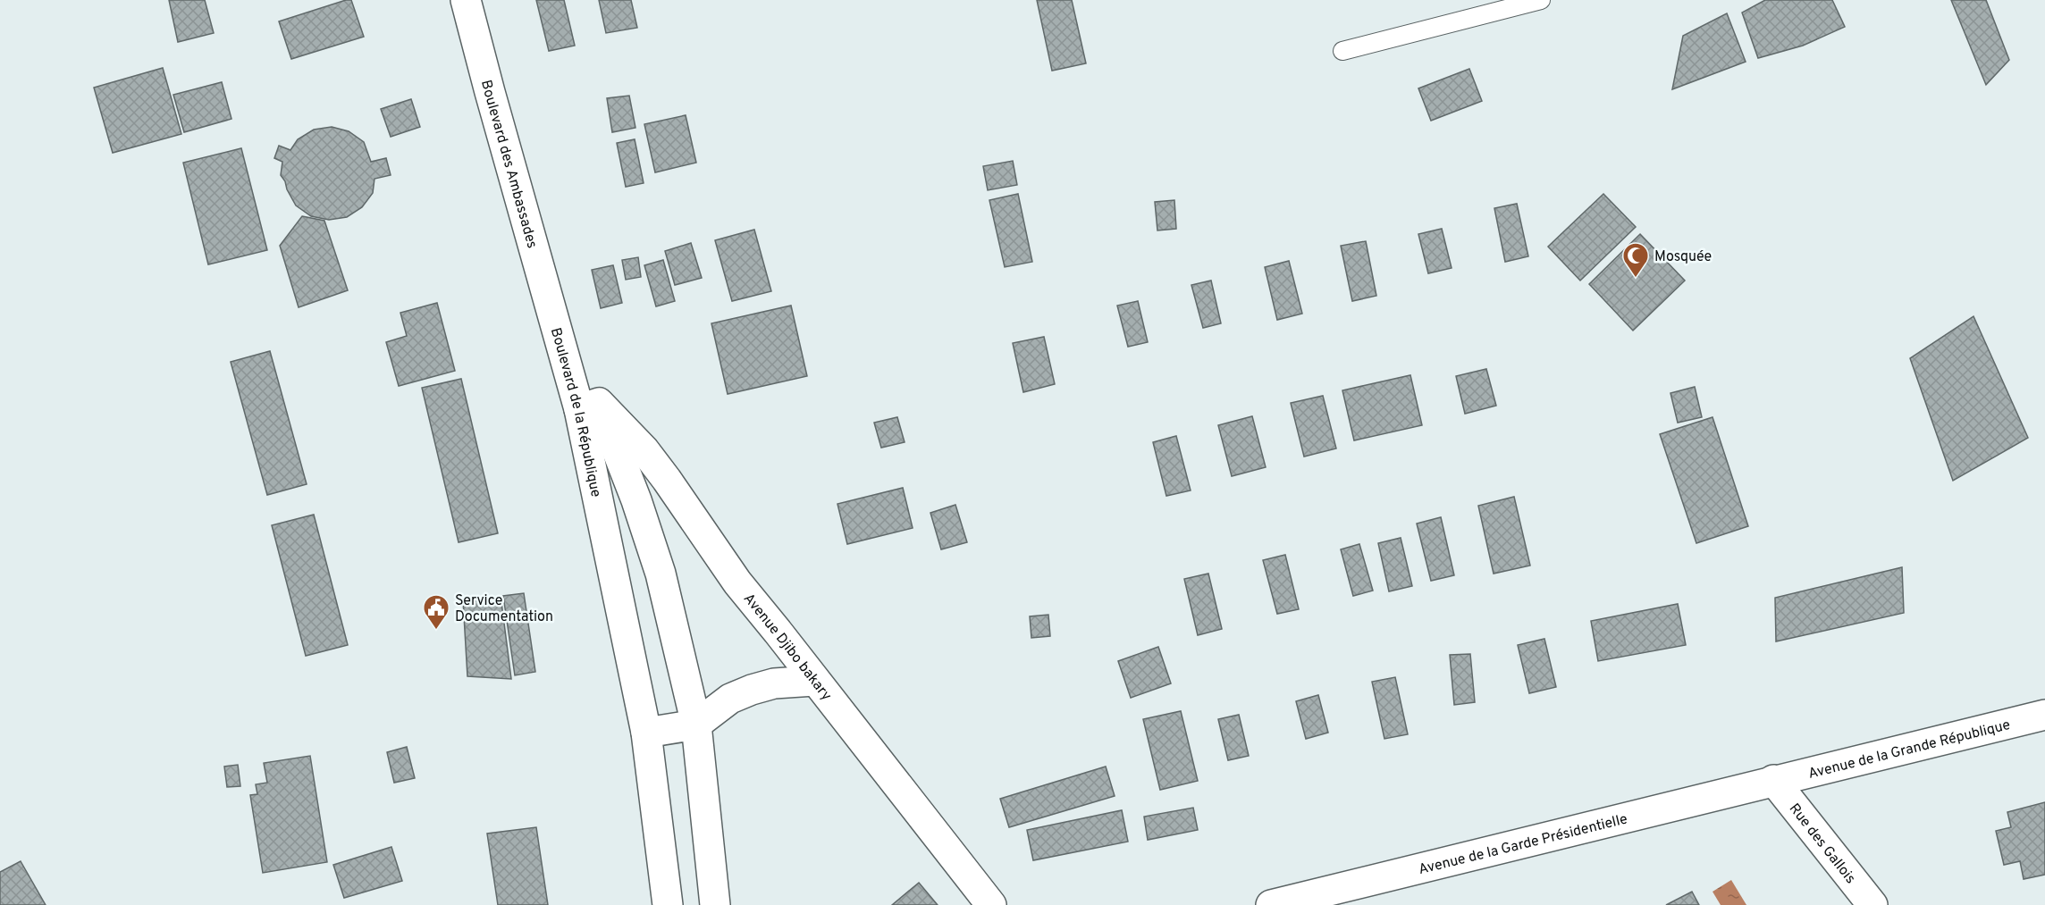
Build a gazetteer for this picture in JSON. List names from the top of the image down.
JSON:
{
  "streets": {
    "main road": [
      "Boulevard des Ambassades",
      "Boulevard de la République",
      "Avenue Djibo bakary",
      "Avenue de la Grande République",
      "Avenue de la Garde Présidentielle",
      "Rue des Gallois"
    ]
  },
  "crossings": [
    ["Boulevard des Ambassades", "Boulevard de la République"],
    ["Boulevard de la République", "Avenue Djibo bakary"],
    ["Avenue de la Grande République", "Avenue de la Garde Présidentielle"],
    ["Avenue de la Grande République", "Rue des Gallois"],
    ["Avenue de la Garde Présidentielle", "Rue des Gallois"]
  ],
  "places": {
    "mosque": ["Mosquée"],
    "public building": ["Service Documentation"]
  }
}
